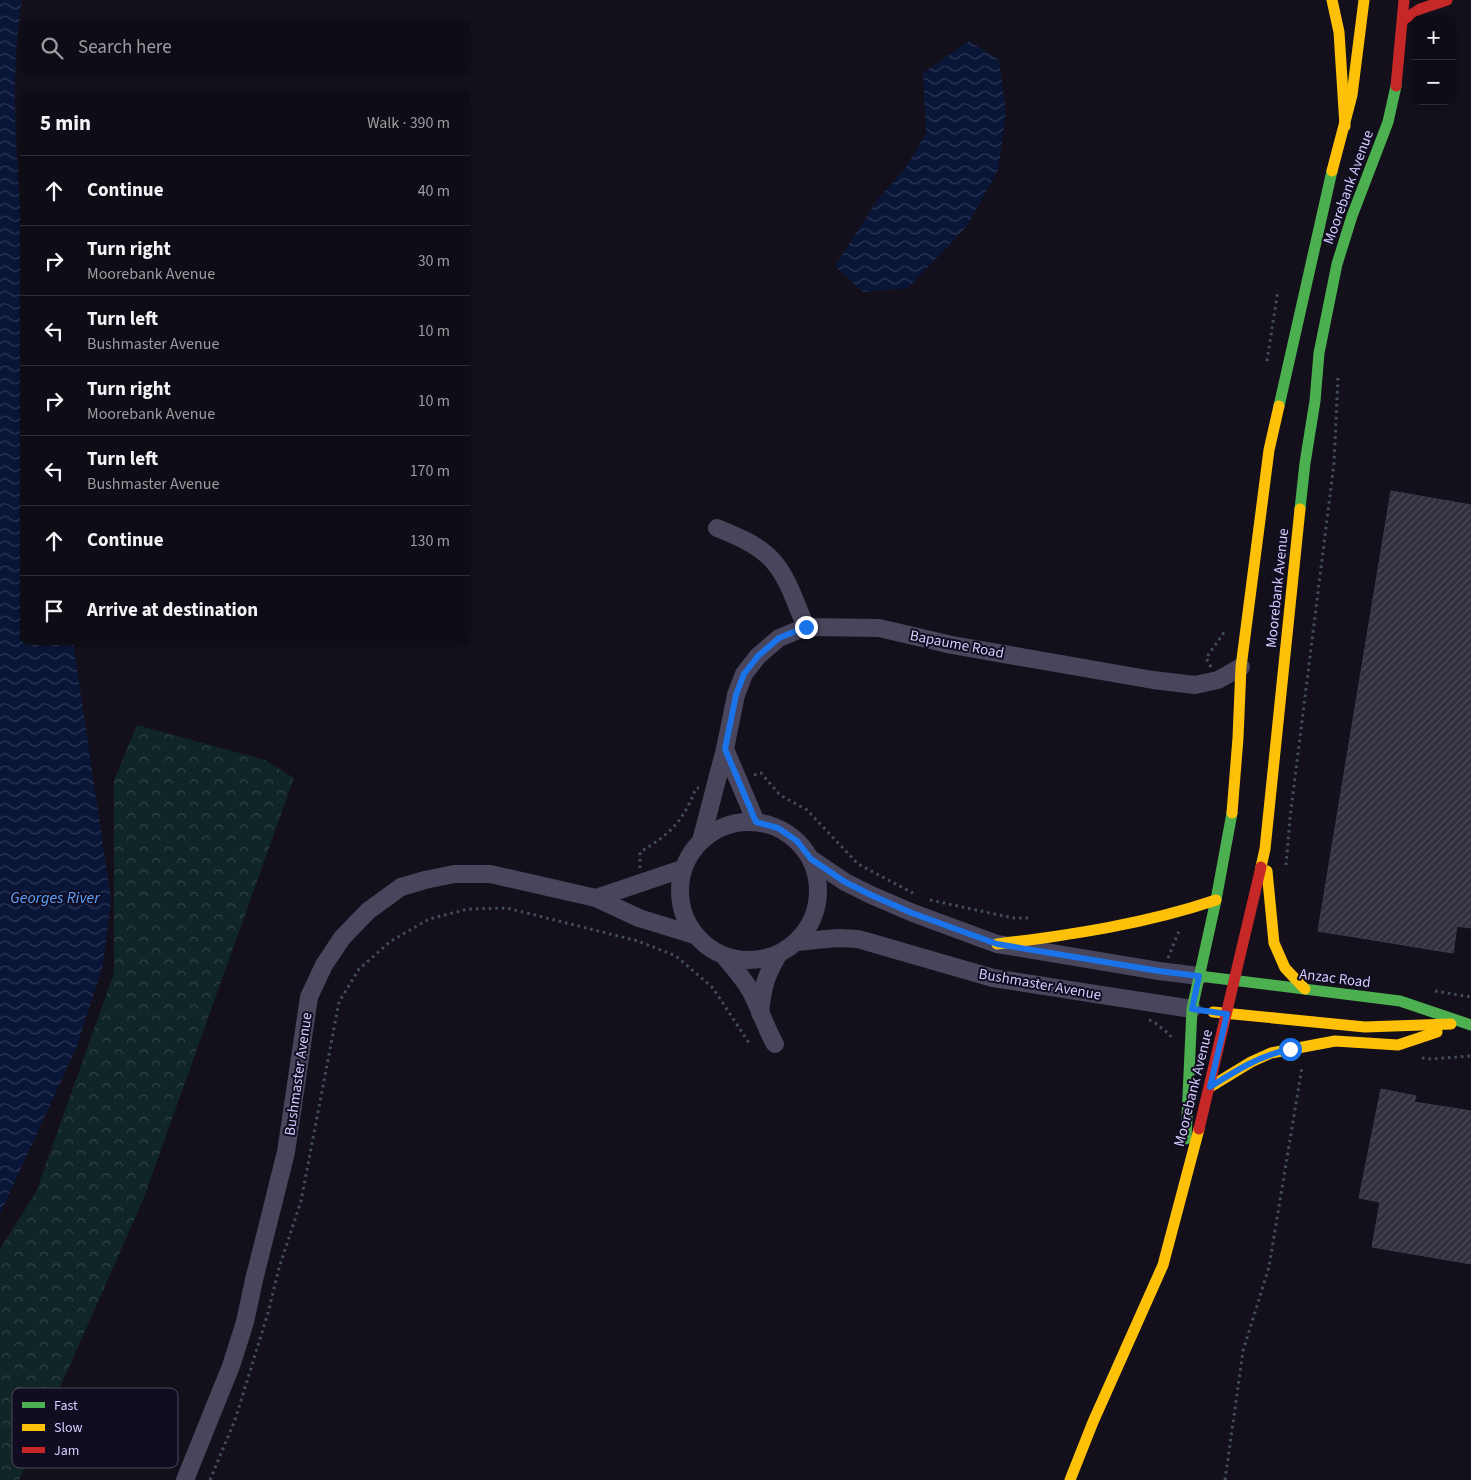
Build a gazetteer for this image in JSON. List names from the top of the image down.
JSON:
{
  "streets": {
    "main road": ["Moorebank Avenue", "Anzac Road", "Bushmaster Avenue"],
    "street": ["Bapaume Road"]
  },
  "crossings": [
    ["Moorebank Avenue", "Bapaume Road"],
    ["Moorebank Avenue", "Anzac Road"],
    ["Moorebank Avenue", "Bushmaster Avenue"]
  ],
  "water": ["Georges River"],
  "legend": ["Fast", "Slow", "Jam"],
  "page": {
    "map_buttons": ["+", "−"],
    "search": "Search here",
    "heading": ["5 min", "Walk · 390 m"],
    "list": [
      ["Continue", "40 m"],
      ["Turn right", "Moorebank Avenue", "30 m"],
      ["Turn left", "Bushmaster Avenue", "10 m"],
      ["Turn right", "Moorebank Avenue", "10 m"],
      ["Turn left", "Bushmaster Avenue", "170 m"],
      ["Continue", "130 m"],
      "Arrive at destination"
    ]
  }
}
